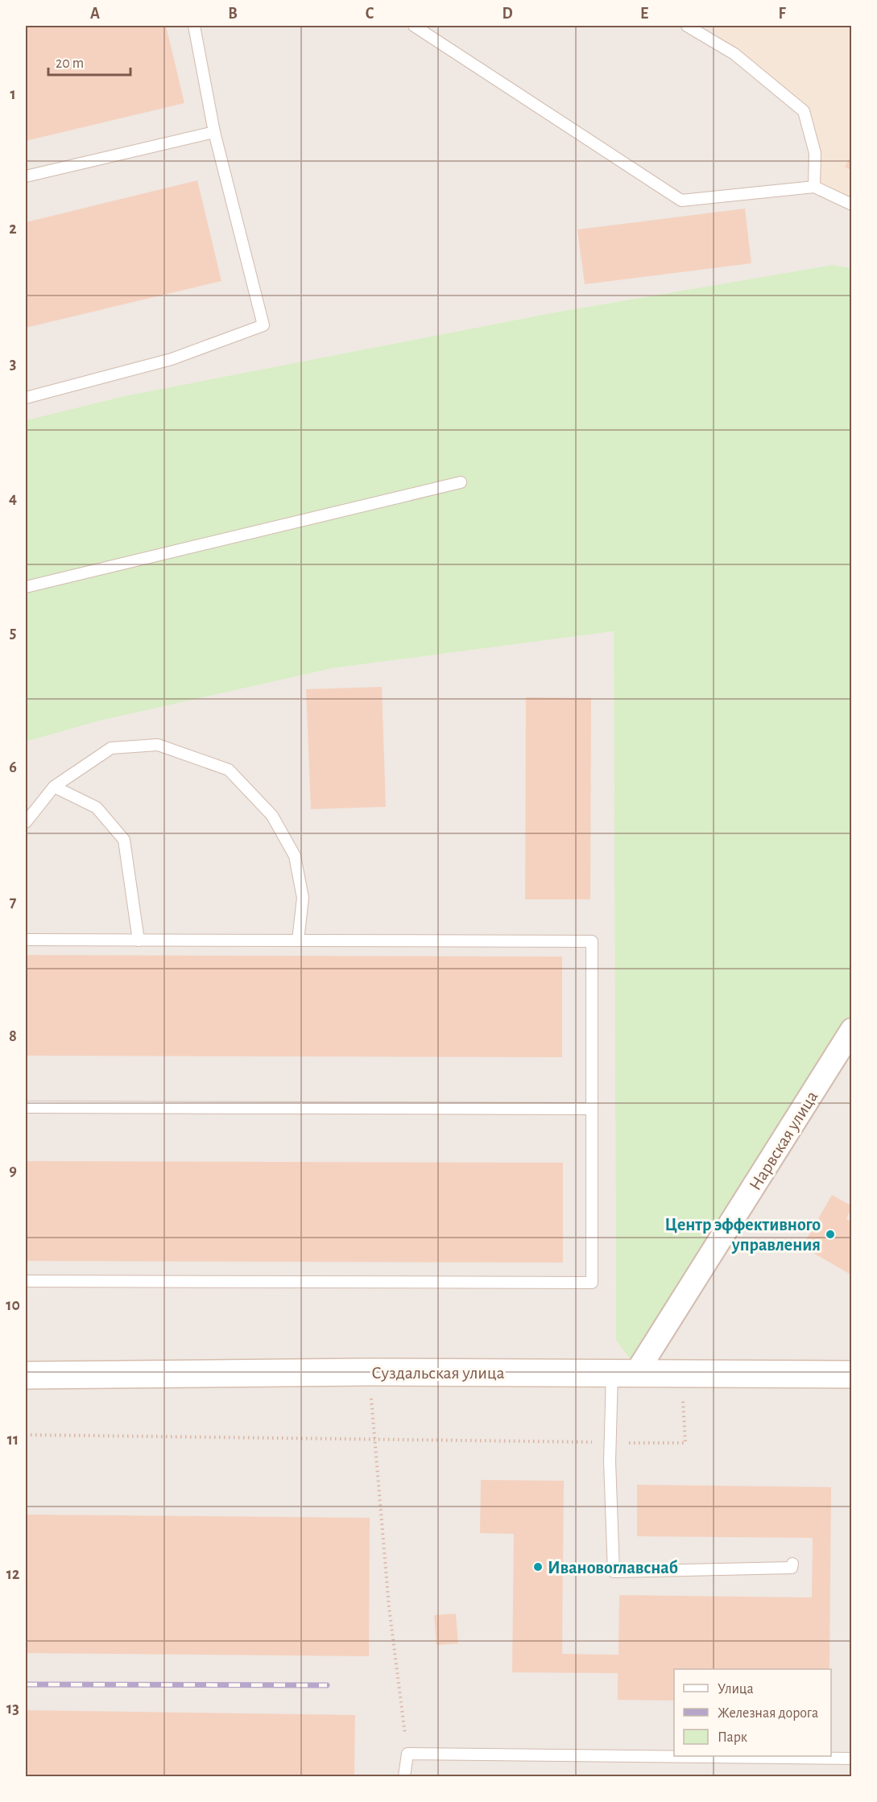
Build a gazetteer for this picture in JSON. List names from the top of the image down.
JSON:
{
  "streets": {
    "main road": ["Суздальская улица"],
    "street": ["Нарвская улица"]
  },
  "crossings": [
    ["Нарвская улица", "Суздальская улица"]
  ],
  "places": ["Центр эффективного управления", "Ивановоглавснаб"],
  "legend": ["Улица", "Железная дорога", "Парк"],
  "scale_bar": "20 m",
  "grid": {
    "columns": [
      "A",
      "B",
      "C",
      "D",
      "E",
      "F"
    ],
    "rows": [
      "1",
      "2",
      "3",
      "4",
      "5",
      "6",
      "7",
      "8",
      "9",
      "10",
      "11",
      "12",
      "13"
    ]
  }
}
